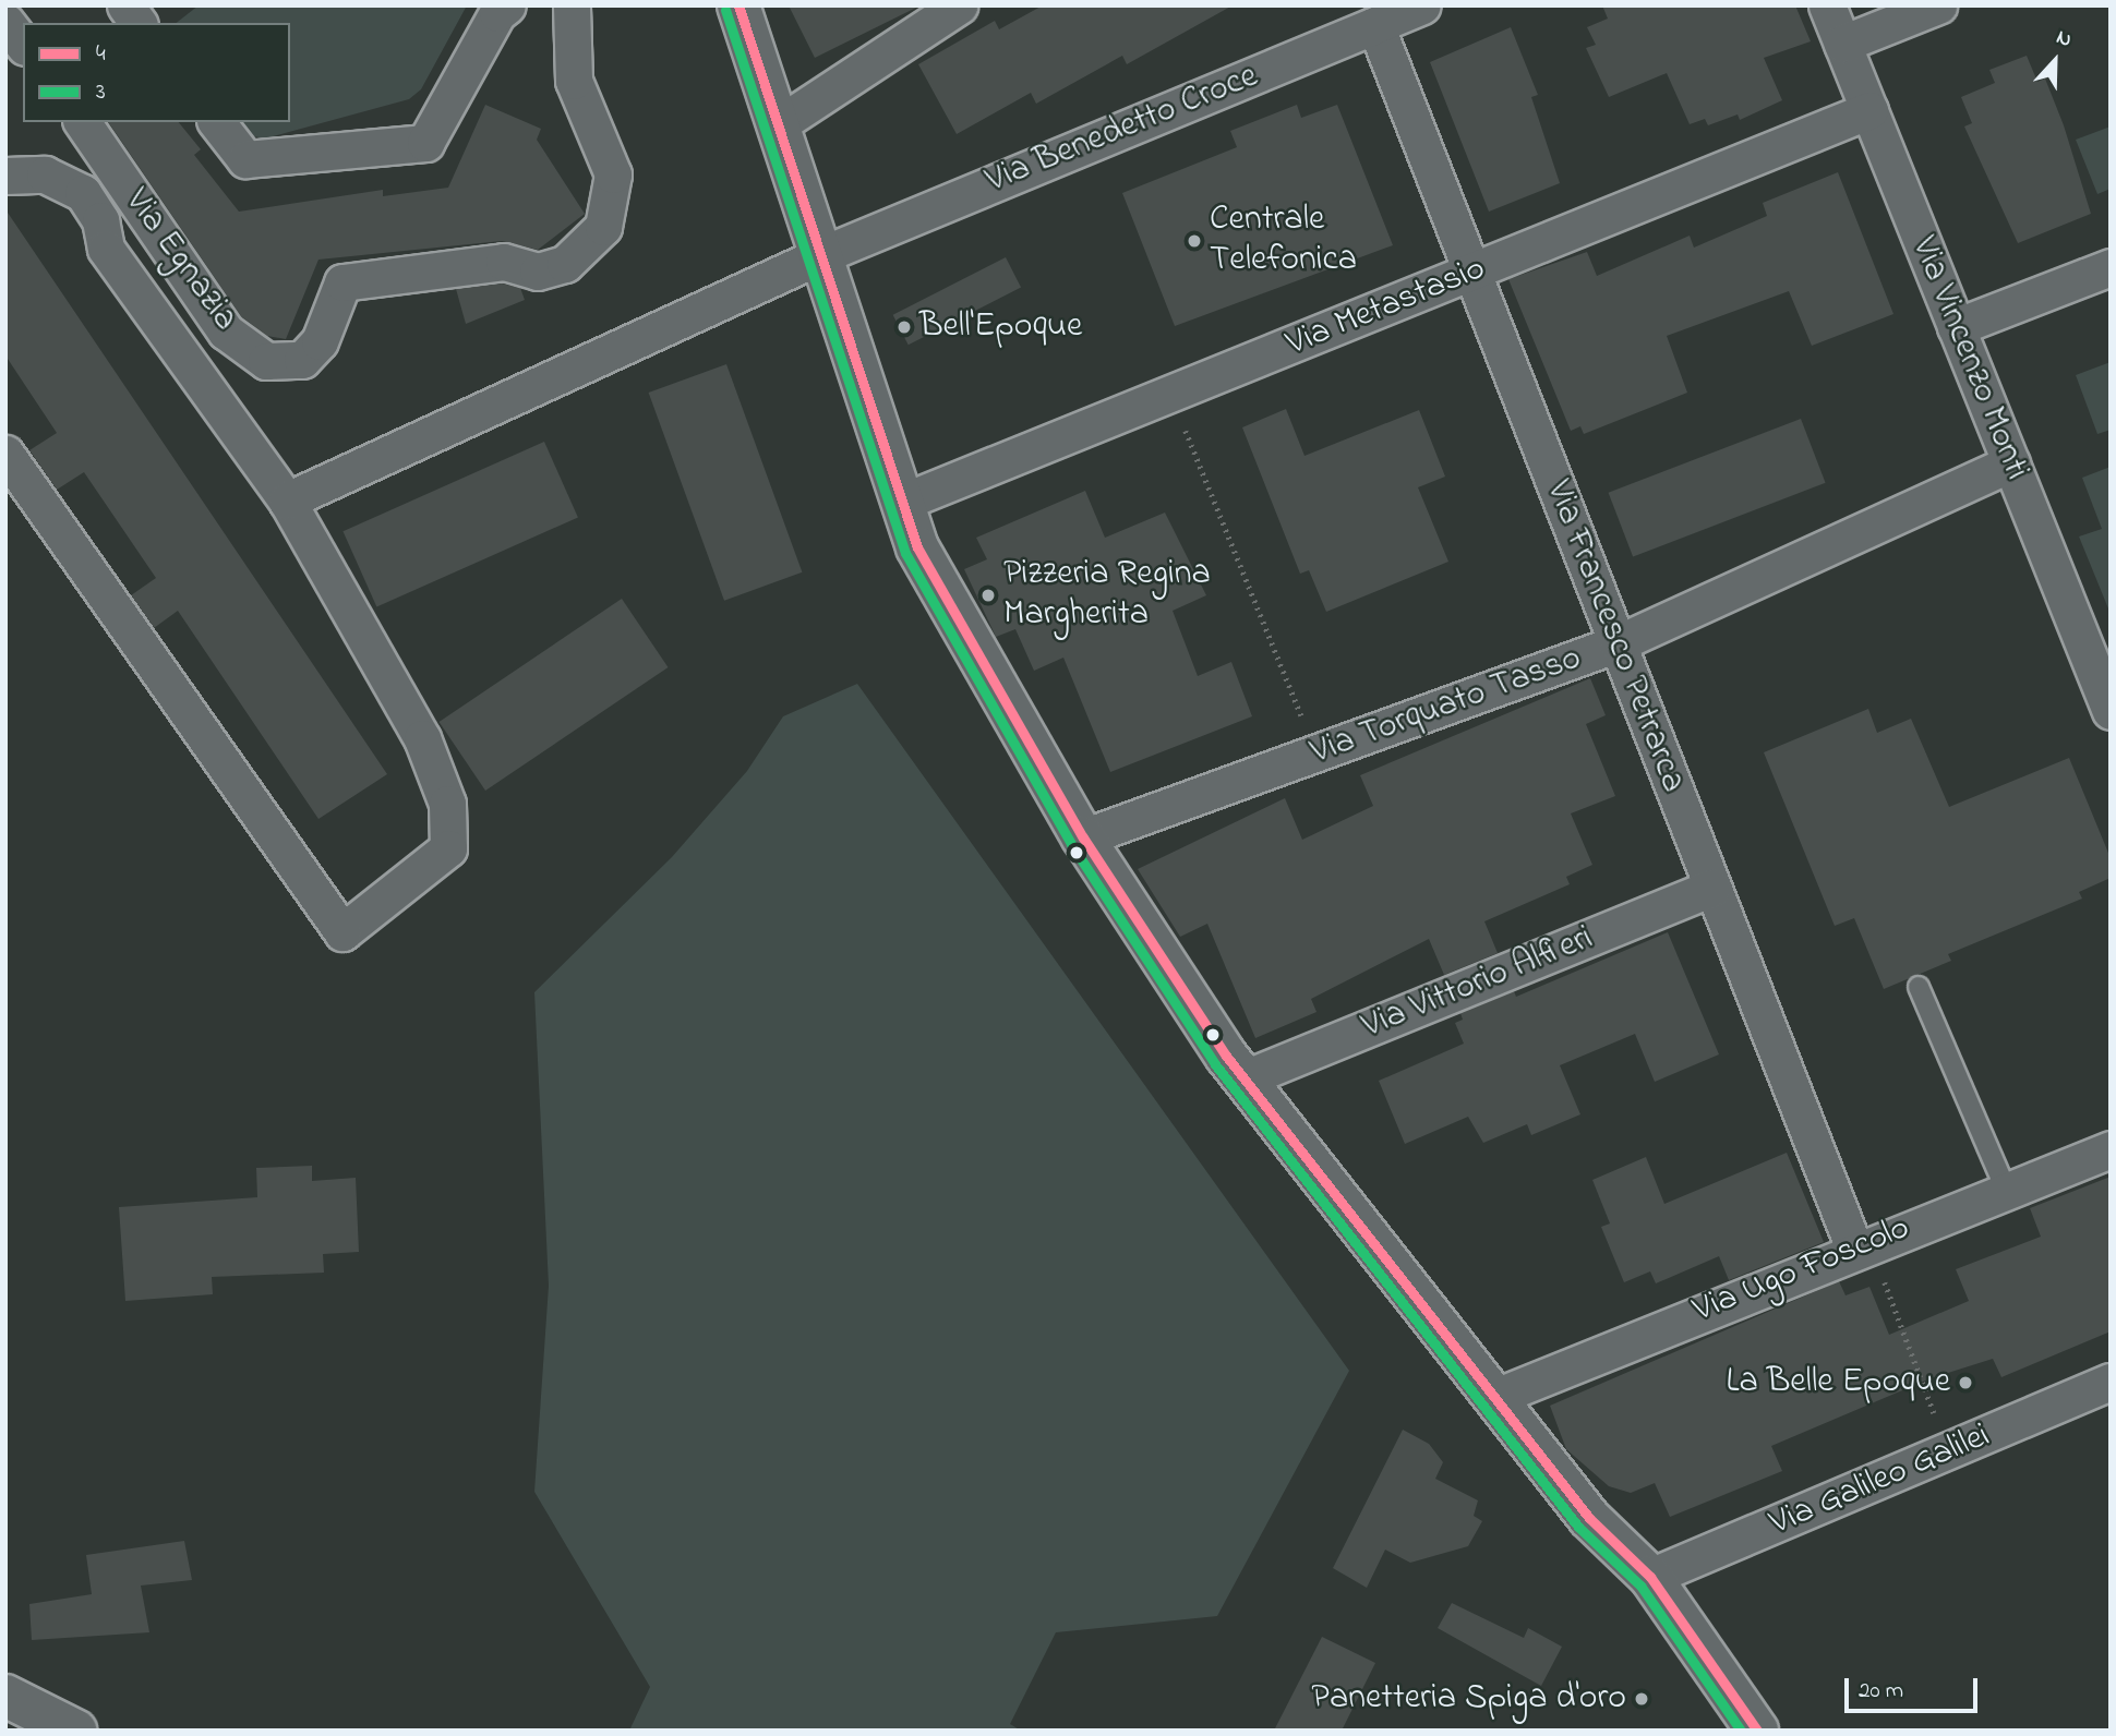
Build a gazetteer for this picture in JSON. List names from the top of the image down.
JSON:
{
  "streets": {
    "street": [
      "Via Benedetto Croce",
      "Via Egnazia",
      "Via Metastasio",
      "Via Vincenzo Monti",
      "Via Francesco Petrarca",
      "Via Torquato Tasso",
      "Via Vittorio Alfieri",
      "Via Ugo Foscolo",
      "Via Galileo Galilei"
    ]
  },
  "crossings": [
    ["Via Benedetto Croce", "Via Francesco Petrarca"],
    ["Via Metastasio", "Via Vincenzo Monti"],
    ["Via Metastasio", "Via Francesco Petrarca"],
    ["Via Vincenzo Monti", "Via Torquato Tasso"],
    ["Via Francesco Petrarca", "Via Torquato Tasso"],
    ["Via Francesco Petrarca", "Via Vittorio Alfieri"],
    ["Via Francesco Petrarca", "Via Ugo Foscolo"]
  ],
  "places": [
    "Centrale Telefonica",
    "Bell'Epoque",
    "Pizzeria Regina Margherita",
    "La Belle Epoque",
    "Panetteria Spiga d'oro"
  ],
  "lines": ["transit line 4", "transit line 3"],
  "legend": ["4", "3"],
  "scale_bar": "20 m",
  "north": "top"
}
